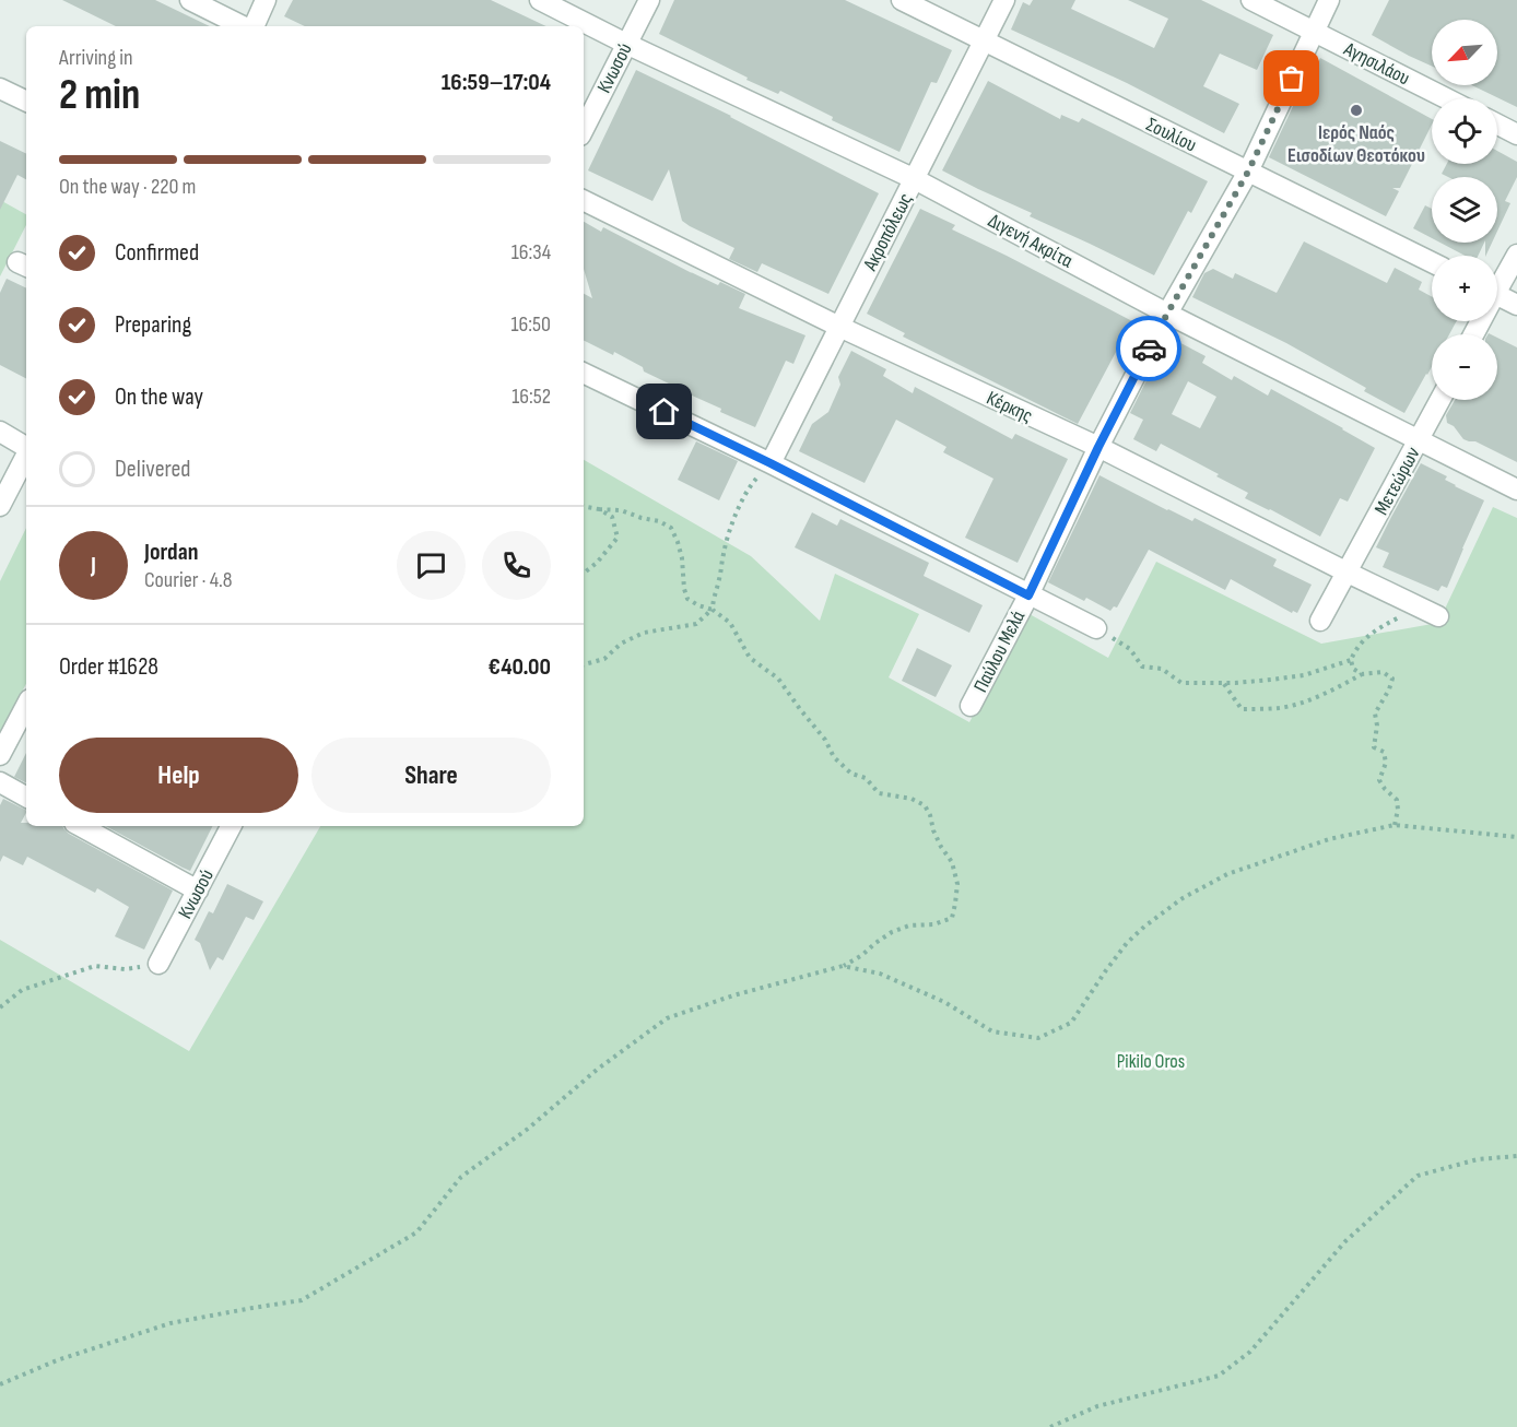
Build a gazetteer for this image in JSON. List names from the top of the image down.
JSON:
{
  "streets": {
    "street": [
      "Αγησιλάου",
      "Κνωσού",
      "Σουλίου",
      "Ακροπόλεως",
      "Διγενή Ακρίτα",
      "Κέρκης",
      "Μετεώρων",
      "Παύλου Μελά"
    ]
  },
  "crossings": [
    ["Αγησιλάου", "Παύλου Μελά"],
    ["Κνωσού", "Διγενή Ακρίτα"],
    ["Σουλίου", "Ακροπόλεως"],
    ["Σουλίου", "Παύλου Μελά"],
    ["Ακροπόλεως", "Διγενή Ακρίτα"],
    ["Ακροπόλεως", "Κέρκης"],
    ["Διγενή Ακρίτα", "Μετεώρων"],
    ["Διγενή Ακρίτα", "Παύλου Μελά"],
    ["Κέρκης", "Μετεώρων"],
    ["Κέρκης", "Παύλου Μελά"]
  ],
  "parks": ["Pikilo Oros"],
  "places": ["Ιερός Ναός Εισοδίων Θεοτόκου"],
  "north": "bottom left",
  "page": {
    "map_buttons": ["+", "−"],
    "heading": ["2 min", "Arriving in", "16:59–17:04"],
    "panel": [
      "Jordan",
      "Courier · 4.8",
      "Order #1628",
      "€40.00"
    ],
    "bar": "On the way · 220 m",
    "list": [
      ["Confirmed", "16:34"],
      ["Preparing", "16:50"],
      ["On the way", "16:52"],
      "Delivered"
    ],
    "round": "J",
    "buttons": ["Help", "Share"]
  }
}
